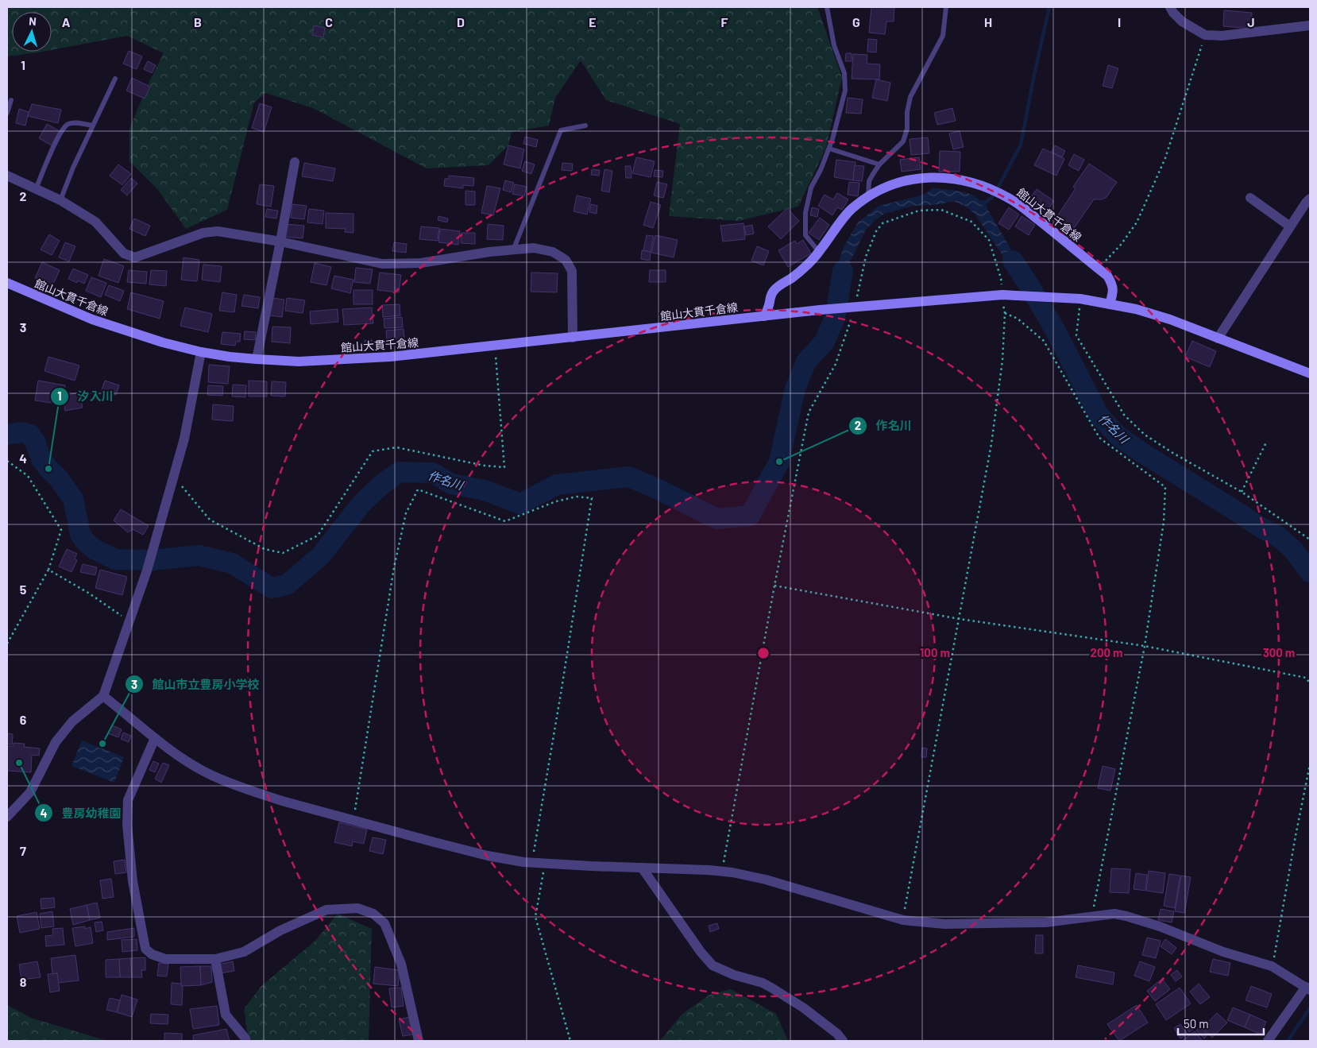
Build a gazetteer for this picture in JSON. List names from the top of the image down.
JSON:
{
  "streets": {
    "main road": ["館山大貫千倉線"]
  },
  "water": ["作名川"],
  "places": [
    "作名川",
    "汐入川",
    "館山市立豊房小学校",
    "豊房幼稚園"
  ],
  "scale_bar": "50 m",
  "north": "top",
  "grid": {
    "columns": [
      "A",
      "B",
      "C",
      "D",
      "E",
      "F",
      "G",
      "H",
      "I",
      "J"
    ],
    "rows": [
      "1",
      "2",
      "3",
      "4",
      "5",
      "6",
      "7",
      "8"
    ]
  },
  "rings": ["100 m", "200 m", "300 m"]
}
